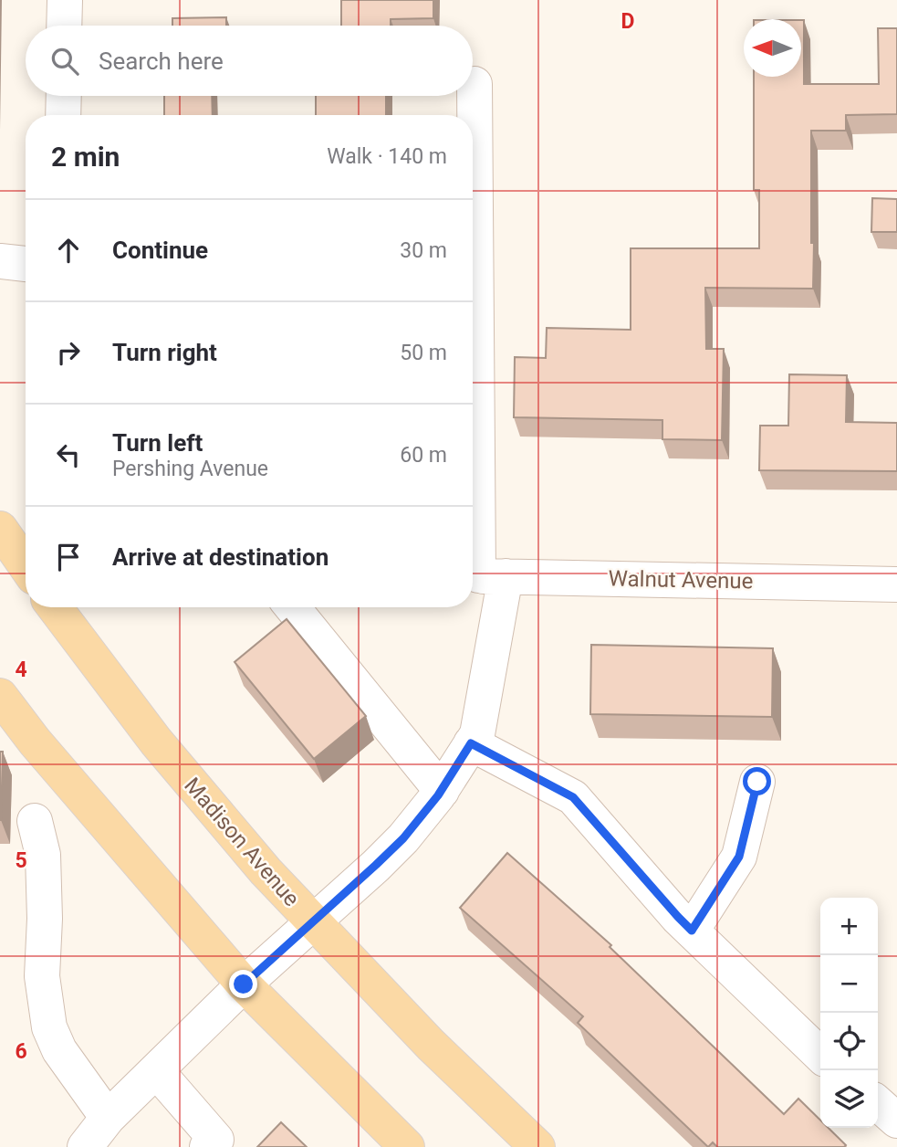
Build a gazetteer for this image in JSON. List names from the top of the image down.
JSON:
{
  "streets": {
    "main road": ["Madison Avenue"],
    "street": ["Walnut Avenue"]
  },
  "north": "left",
  "page": {
    "search": "Search here",
    "heading": ["2 min", "Walk · 140 m"],
    "list": [
      ["Continue", "30 m"],
      ["Turn right", "50 m"],
      ["Turn left", "Pershing Avenue", "60 m"],
      "Arrive at destination"
    ],
    "map_buttons": ["+", "−"]
  },
  "grid": {
    "columns": ["D"],
    "rows": ["4", "5", "6"]
  }
}
